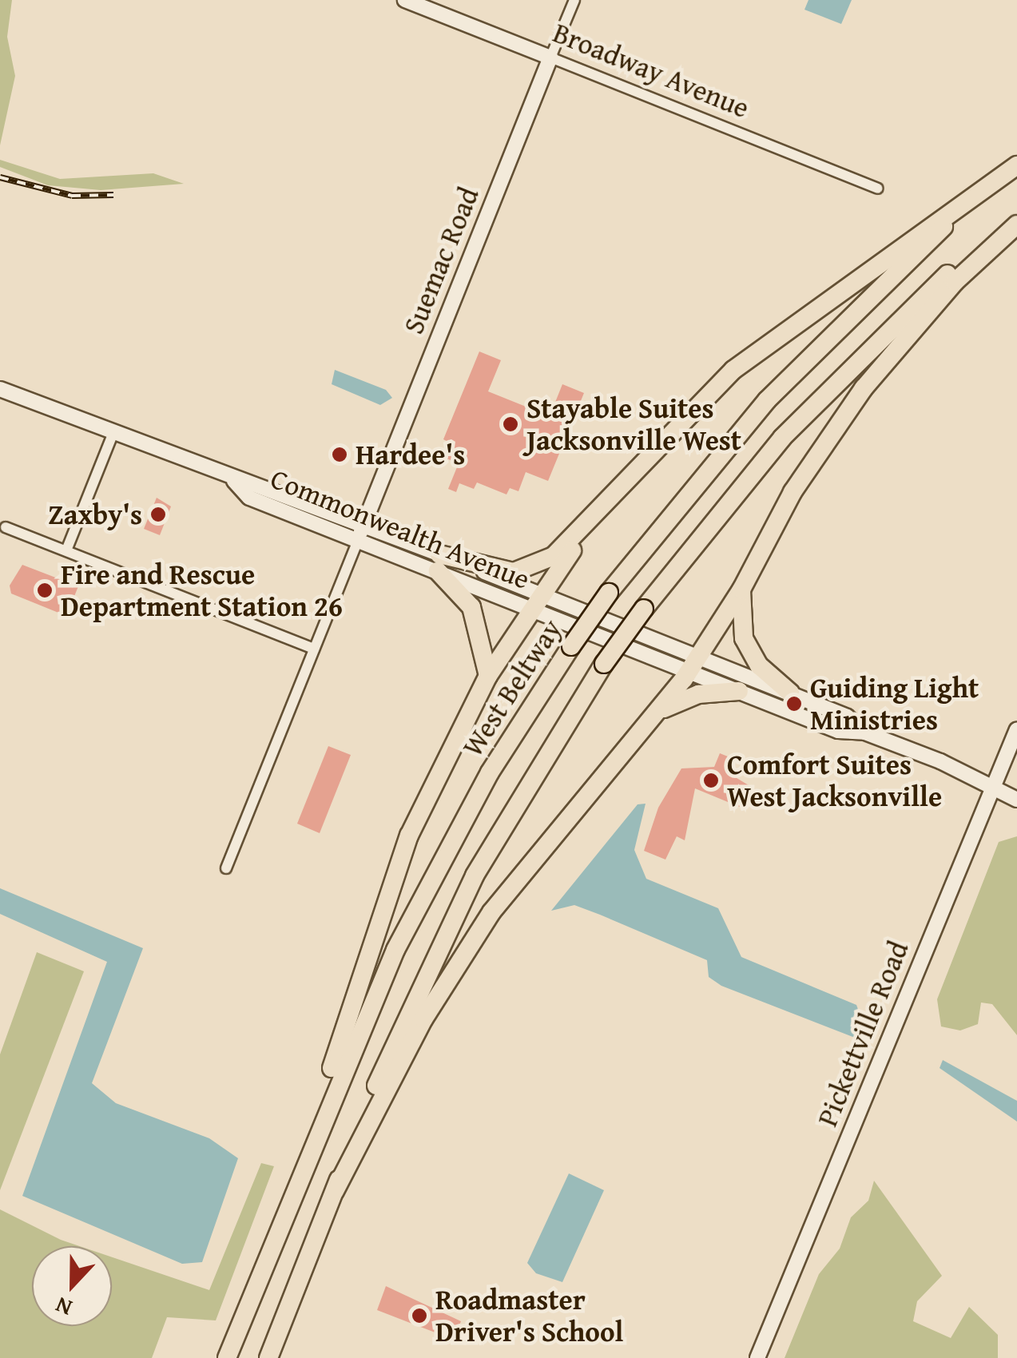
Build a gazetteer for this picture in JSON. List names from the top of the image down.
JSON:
{
  "streets": {
    "highway": ["West Beltway"],
    "main road": [
      "Broadway Avenue",
      "Suemac Road",
      "Commonwealth Avenue",
      "Pickettville Road"
    ]
  },
  "crossings": [
    ["Broadway Avenue", "Suemac Road"],
    ["Suemac Road", "Commonwealth Avenue"],
    ["Commonwealth Avenue", "Pickettville Road"]
  ],
  "places": [
    "Stayable Suites Jacksonville West",
    "Hardee's",
    "Zaxby's",
    "Fire and Rescue Department Station 26",
    "Guiding Light Ministries",
    "Comfort Suites West Jacksonville",
    "Roadmaster Driver's School"
  ],
  "north": "bottom"
}
